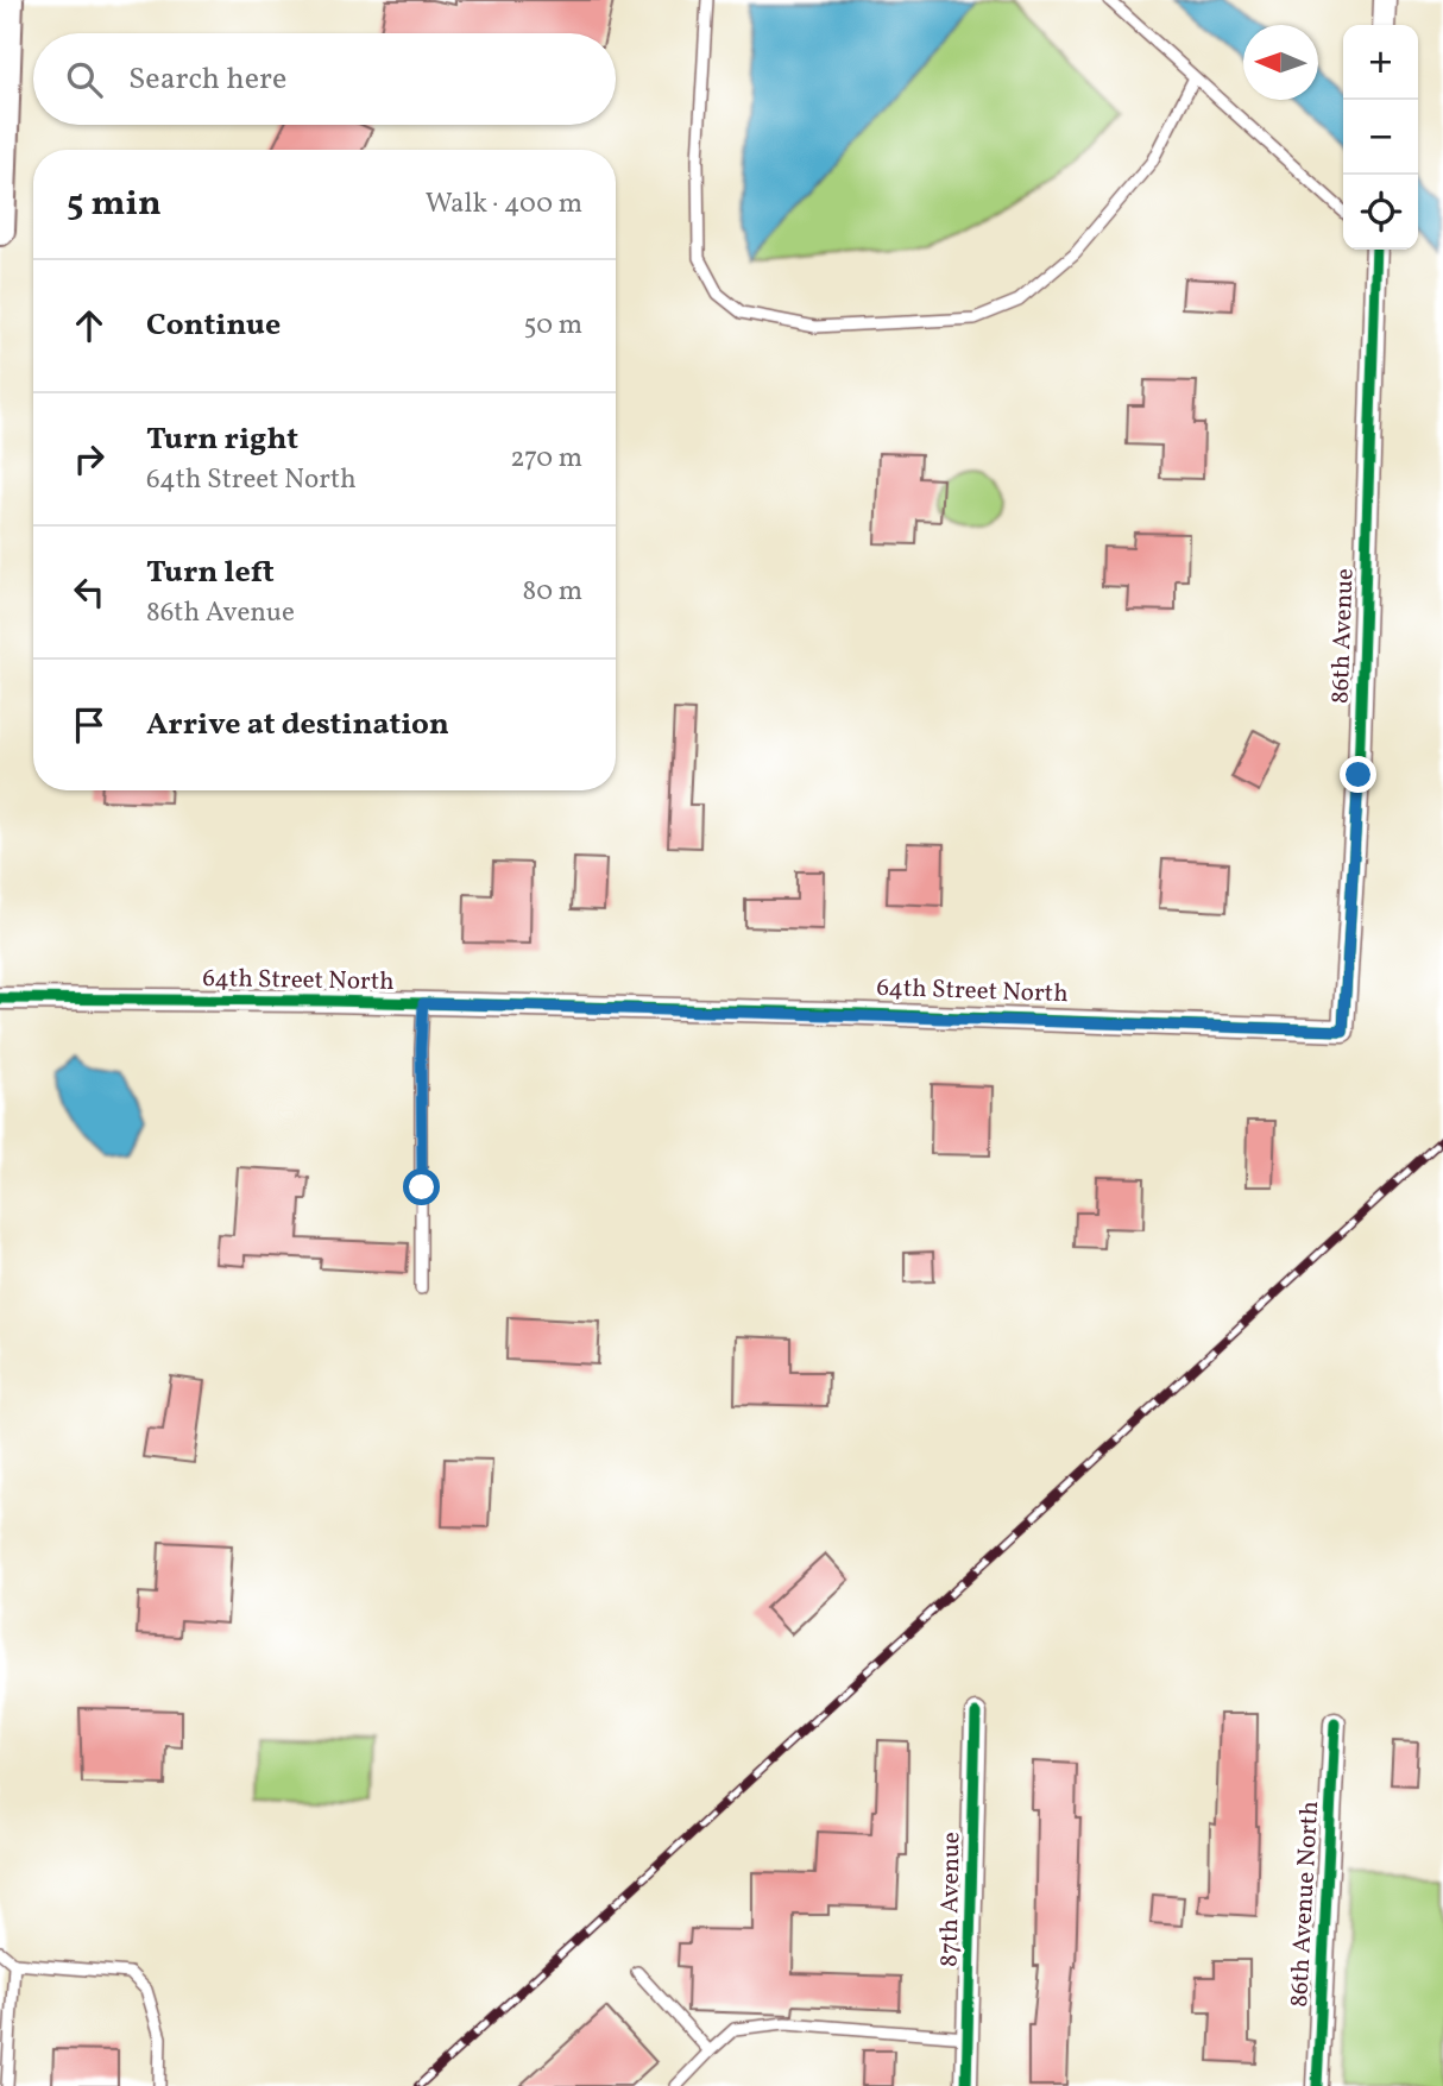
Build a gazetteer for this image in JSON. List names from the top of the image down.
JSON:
{
  "streets": {
    "street": [
      "86th Avenue",
      "64th Street North",
      "87th Avenue",
      "86th Avenue North"
    ]
  },
  "crossings": [
    ["86th Avenue", "64th Street North"]
  ],
  "north": "left",
  "page": {
    "map_buttons": ["+", "−"],
    "search": "Search here",
    "heading": ["5 min", "Walk · 400 m"],
    "list": [
      ["Continue", "50 m"],
      ["Turn right", "64th Street North", "270 m"],
      ["Turn left", "86th Avenue", "80 m"],
      "Arrive at destination"
    ]
  }
}
